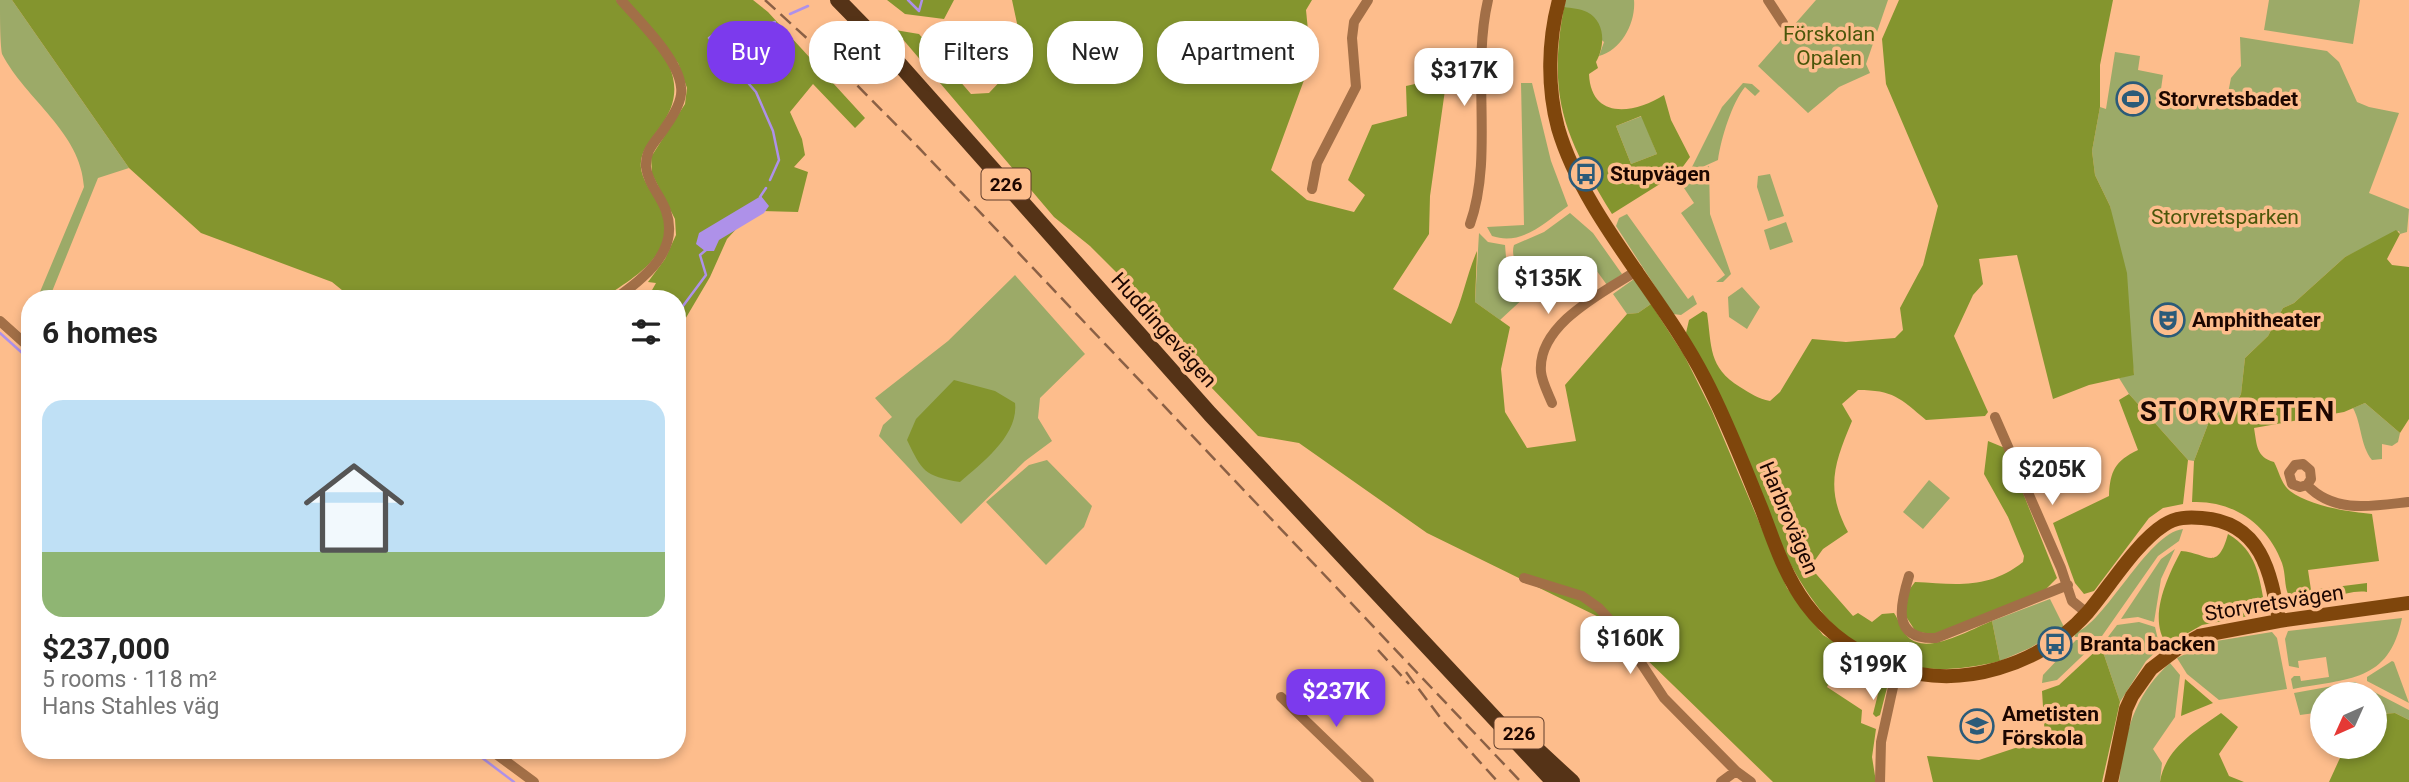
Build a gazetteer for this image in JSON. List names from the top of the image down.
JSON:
{
  "streets": {
    "main road": ["226", "Huddingevägen"],
    "street": ["Harbrovägen", "Storvretsvägen"]
  },
  "crossings": [
    ["Harbrovägen", "Storvretsvägen"]
  ],
  "districts": ["STORVRETEN"],
  "parks": ["Förskolan Opalen", "Storvretsparken"],
  "places": {
    "sports": ["Storvretsbadet"],
    "bus stop": ["Stupvägen", "Branta backen"],
    "theatre": ["Amphitheater"],
    "school or university": ["Ametisten Förskola"]
  },
  "north": "bottom left",
  "page": {
    "chip": [
      "Buy",
      "Rent",
      "Filters",
      "New",
      "Apartment"
    ],
    "price": [
      "$317K",
      "$135K",
      "$205K",
      "$160K",
      "$199K",
      "$237K"
    ],
    "heading": "6 homes",
    "list": [
      {
        "name": "$237,000",
        "note": "5 rooms · 118 m² · Hans Stahles väg"
      }
    ]
  }
}
